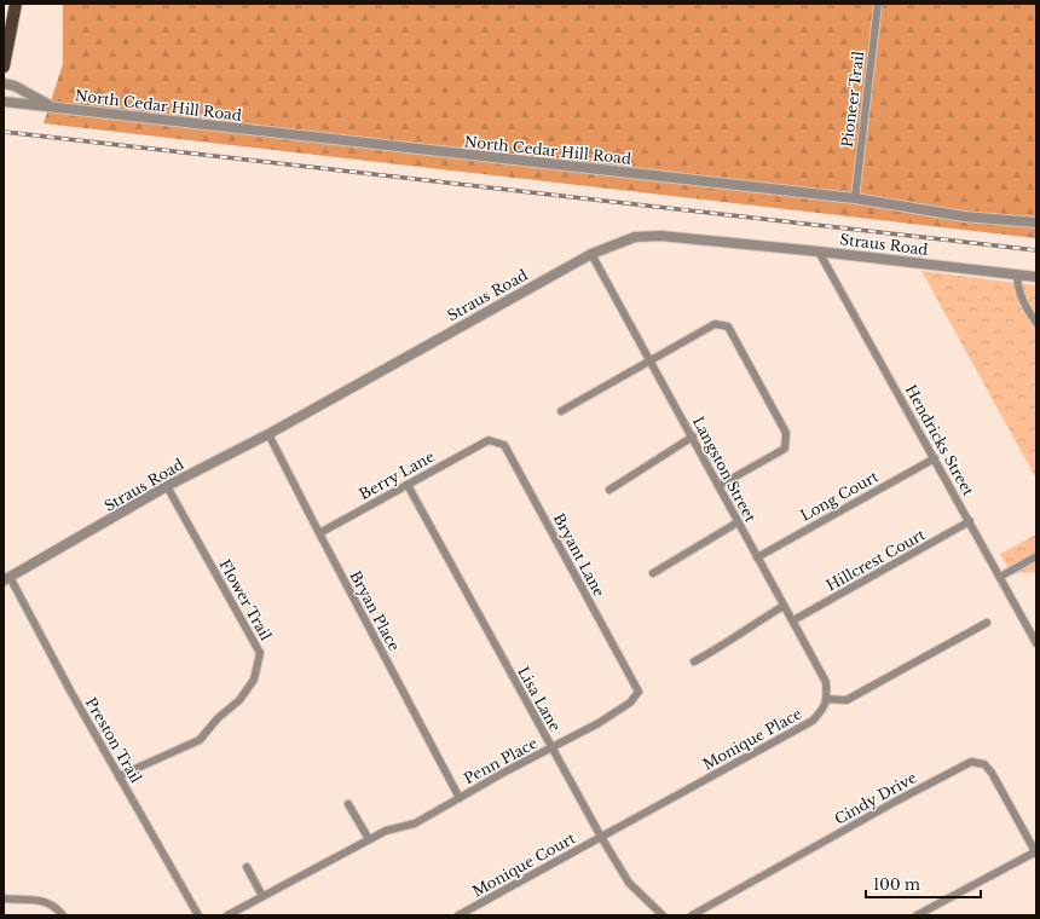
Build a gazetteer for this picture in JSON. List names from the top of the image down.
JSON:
{
  "streets": {
    "street": [
      "Pioneer Trail",
      "North Cedar Hill Road",
      "Straus Road",
      "Hendricks Street",
      "Langston Street",
      "Berry Lane",
      "Long Court",
      "Bryant Lane",
      "Hillcrest Court",
      "Flower Trail",
      "Bryan Place",
      "Lisa Lane",
      "Monique Place",
      "Preston Trail",
      "Penn Place",
      "Cindy Drive",
      "Monique Court"
    ]
  },
  "crossings": [
    ["Pioneer Trail", "North Cedar Hill Road"],
    ["Straus Road", "Hendricks Street"],
    ["Straus Road", "Langston Street"],
    ["Straus Road", "Flower Trail"],
    ["Straus Road", "Bryan Place"],
    ["Straus Road", "Preston Trail"],
    ["Hendricks Street", "Long Court"],
    ["Hendricks Street", "Hillcrest Court"],
    ["Langston Street", "Long Court"],
    ["Langston Street", "Hillcrest Court"],
    ["Langston Street", "Monique Place"],
    ["Berry Lane", "Bryant Lane"],
    ["Berry Lane", "Bryan Place"],
    ["Berry Lane", "Lisa Lane"],
    ["Bryant Lane", "Penn Place"],
    ["Flower Trail", "Preston Trail"],
    ["Bryan Place", "Penn Place"],
    ["Lisa Lane", "Monique Place"],
    ["Lisa Lane", "Penn Place"],
    ["Lisa Lane", "Monique Court"],
    ["Monique Place", "Monique Court"]
  ],
  "scale_bar": "100 m"
}
